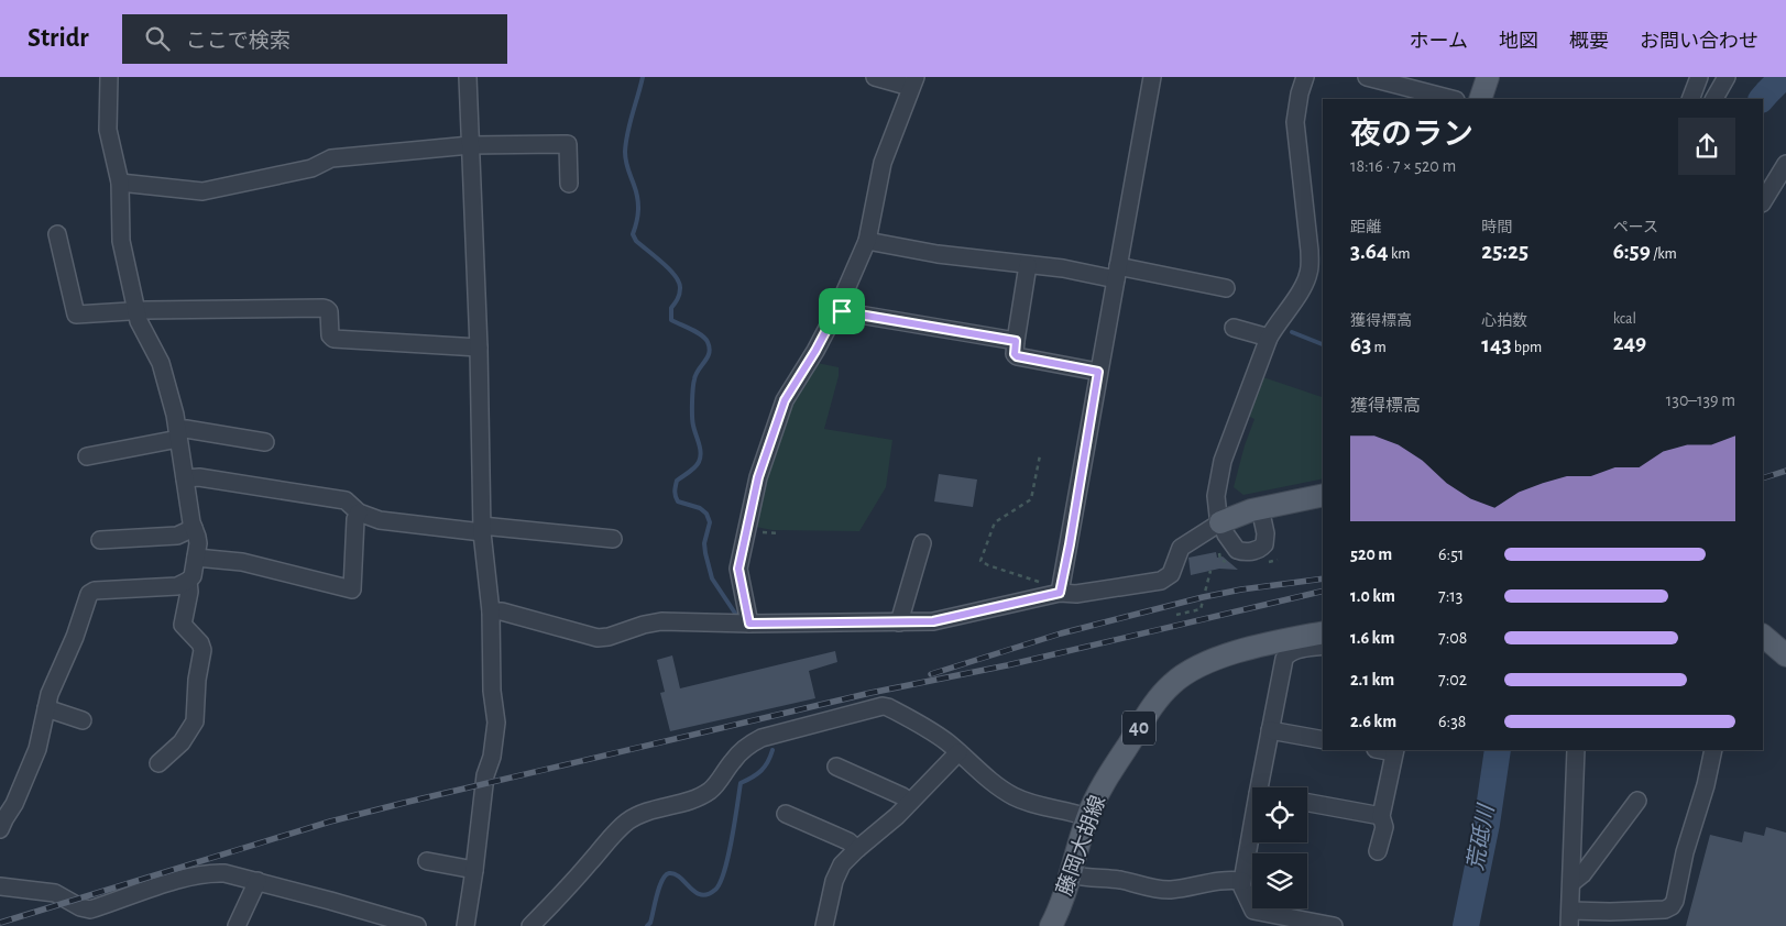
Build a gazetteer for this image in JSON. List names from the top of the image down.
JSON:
{
  "streets": {
    "main road": ["40", "藤岡大胡線"]
  },
  "water": ["荒砥川"],
  "page": {
    "header": "Stridr",
    "search": "ここで検索",
    "nav": [
      "ホーム",
      "地図",
      "概要",
      "お問い合わせ"
    ],
    "heading": ["夜のラン", "18:16 · 7 × 520 m"],
    "stats": [
      ["距離", "3.64 km"],
      ["時間", "25:25"],
      ["ペース", "6:59 /km"],
      ["獲得標高", "63 m"],
      ["心拍数", "143 bpm"],
      ["kcal", "249"]
    ],
    "chart": ["獲得標高", "130–139 m"],
    "list": [
      {
        "name": "520 m",
        "note": "6:51"
      },
      {
        "name": "1.0 km",
        "note": "7:13"
      },
      {
        "name": "1.6 km",
        "note": "7:08"
      },
      {
        "name": "2.1 km",
        "note": "7:02"
      },
      {
        "name": "2.6 km",
        "note": "6:38"
      }
    ]
  }
}
